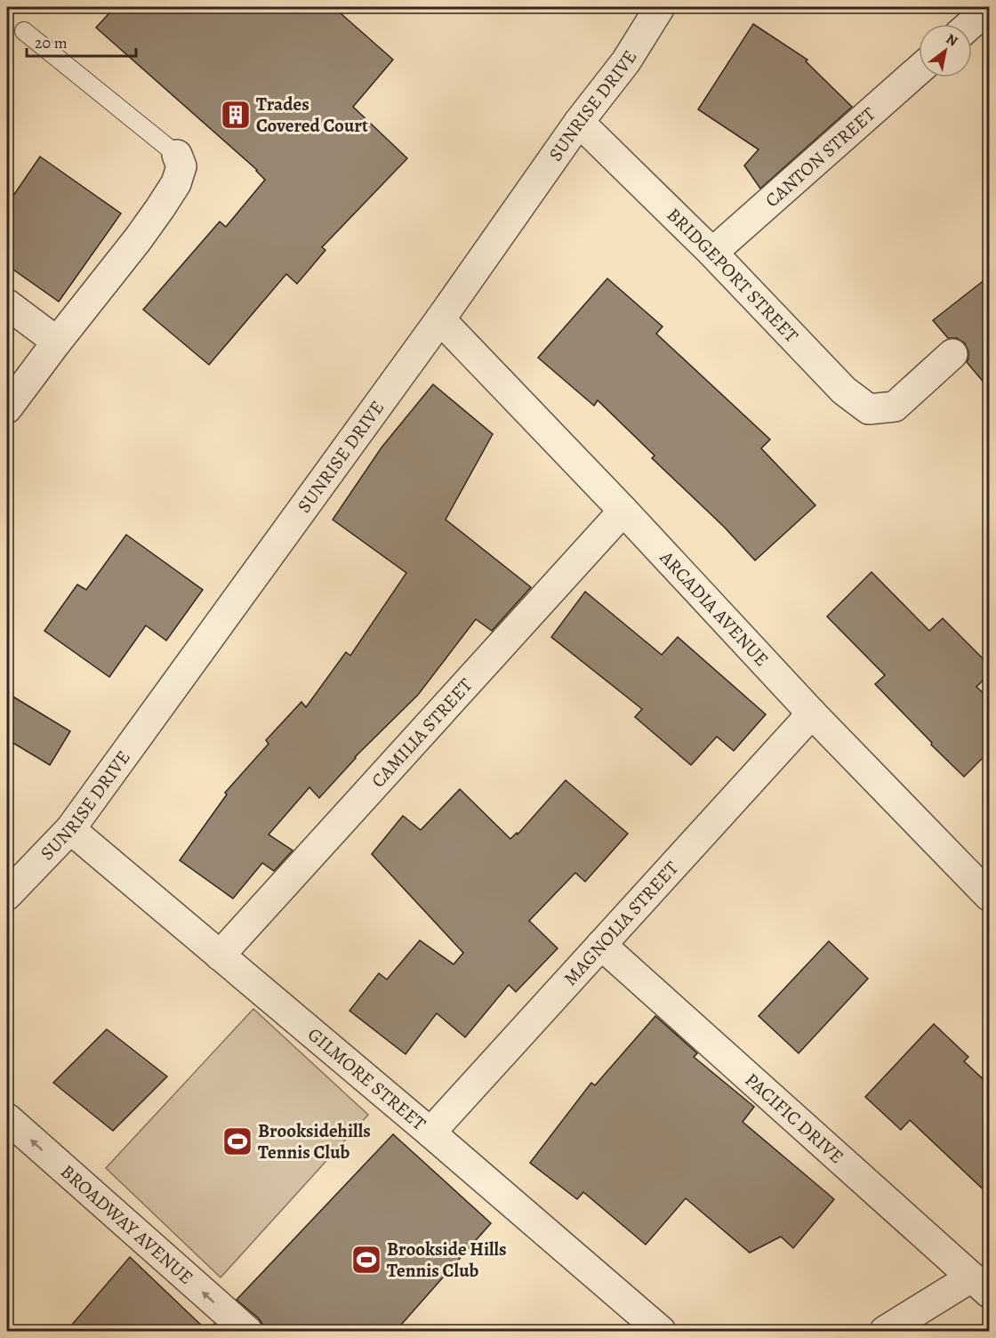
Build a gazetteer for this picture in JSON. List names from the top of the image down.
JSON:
{
  "streets": {
    "street": [
      "SUNRISE DRIVE",
      "CANTON STREET",
      "BRIDGEPORT STREET",
      "ARCADIA AVENUE",
      "CAMILIA STREET",
      "MAGNOLIA STREET",
      "GILMORE STREET",
      "PACIFIC DRIVE",
      "BROADWAY AVENUE"
    ]
  },
  "crossings": [
    ["SUNRISE DRIVE", "BRIDGEPORT STREET"],
    ["SUNRISE DRIVE", "ARCADIA AVENUE"],
    ["SUNRISE DRIVE", "GILMORE STREET"],
    ["CANTON STREET", "BRIDGEPORT STREET"],
    ["ARCADIA AVENUE", "CAMILIA STREET"],
    ["ARCADIA AVENUE", "MAGNOLIA STREET"],
    ["CAMILIA STREET", "GILMORE STREET"],
    ["MAGNOLIA STREET", "GILMORE STREET"],
    ["MAGNOLIA STREET", "PACIFIC DRIVE"]
  ],
  "one_way": ["BROADWAY AVENUE"],
  "places": {
    "building": ["Trades Covered Court"],
    "sports": ["Brooksidehills Tennis Club", "Brookside Hills Tennis Club"]
  },
  "scale_bar": "20 m",
  "north": "top right"
}
